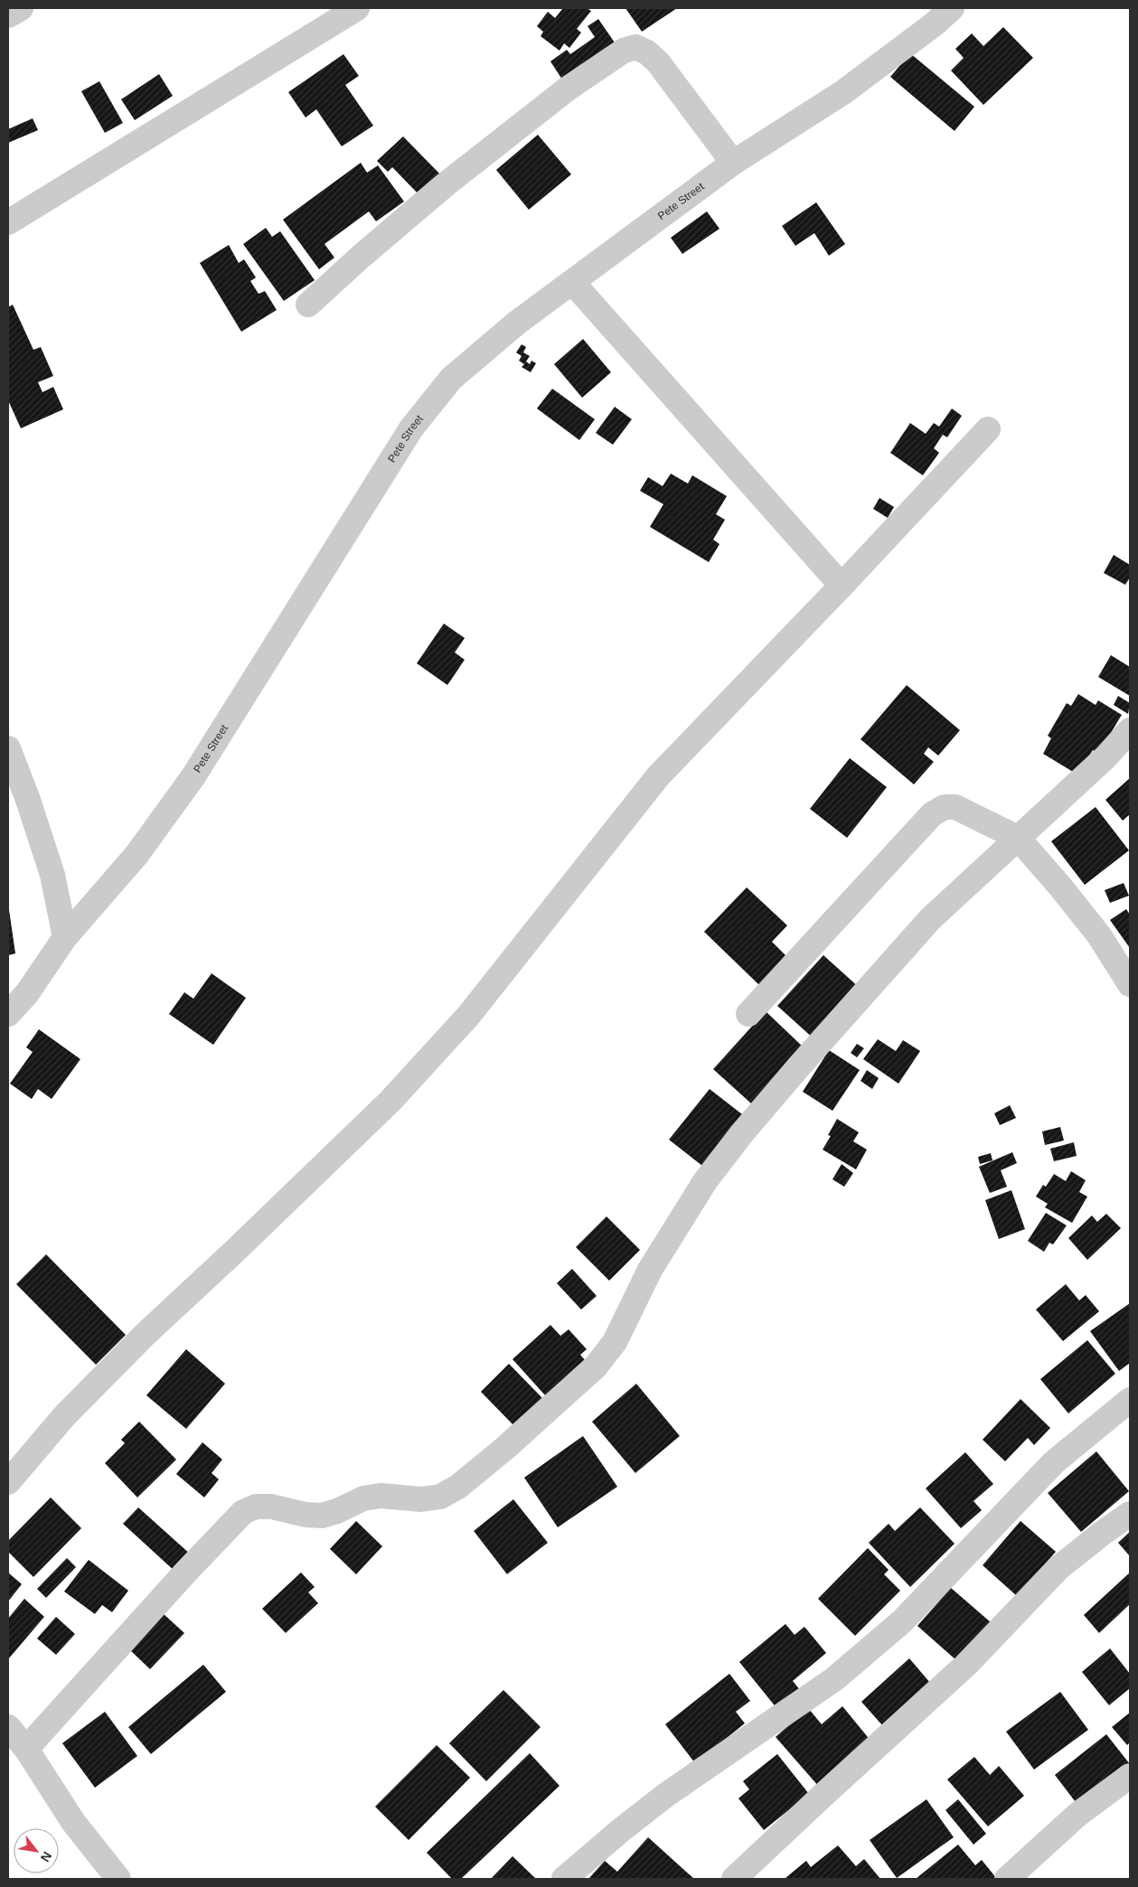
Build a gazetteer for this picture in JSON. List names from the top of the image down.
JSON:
{
  "streets": {
    "street": ["Pete Street"]
  },
  "north": "bottom right"
}
